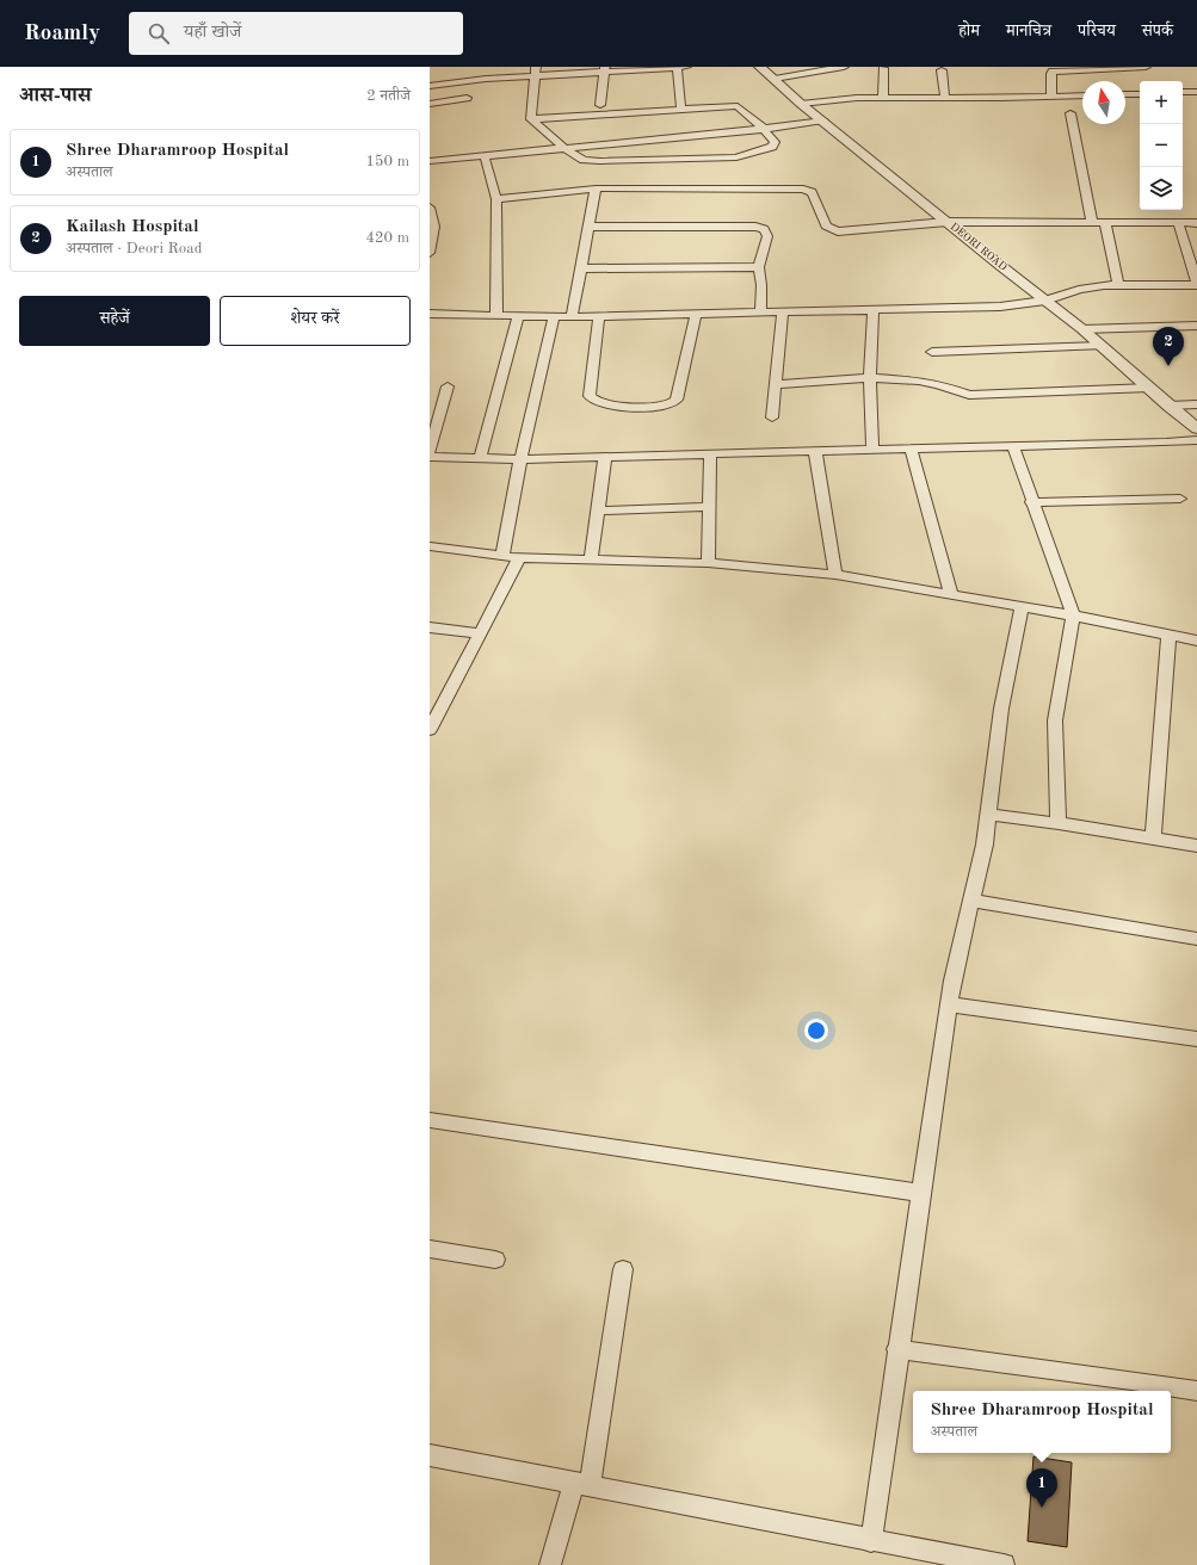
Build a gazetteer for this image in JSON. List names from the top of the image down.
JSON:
{
  "streets": {
    "street": ["DEORI ROAD"]
  },
  "north": "top",
  "page": {
    "header": "Roamly",
    "search": "यहाँ खोजें",
    "nav": [
      "होम",
      "मानचित्र",
      "परिचय",
      "संपर्क"
    ],
    "heading": ["आस-पास", "2 नतीजे"],
    "map_buttons": ["+", "−"],
    "list": [
      {
        "mark": "1",
        "name": "Shree Dharamroop Hospital",
        "note": "अस्पताल",
        "value": "150 m"
      },
      {
        "mark": "2",
        "name": "Kailash Hospital",
        "note": "अस्पताल · Deori Road",
        "value": "420 m"
      }
    ],
    "buttons": ["सहेजें", "शेयर करें"],
    "pins": ["2", "1"],
    "popup": ["Shree Dharamroop Hospital", "अस्पताल"]
  }
}
